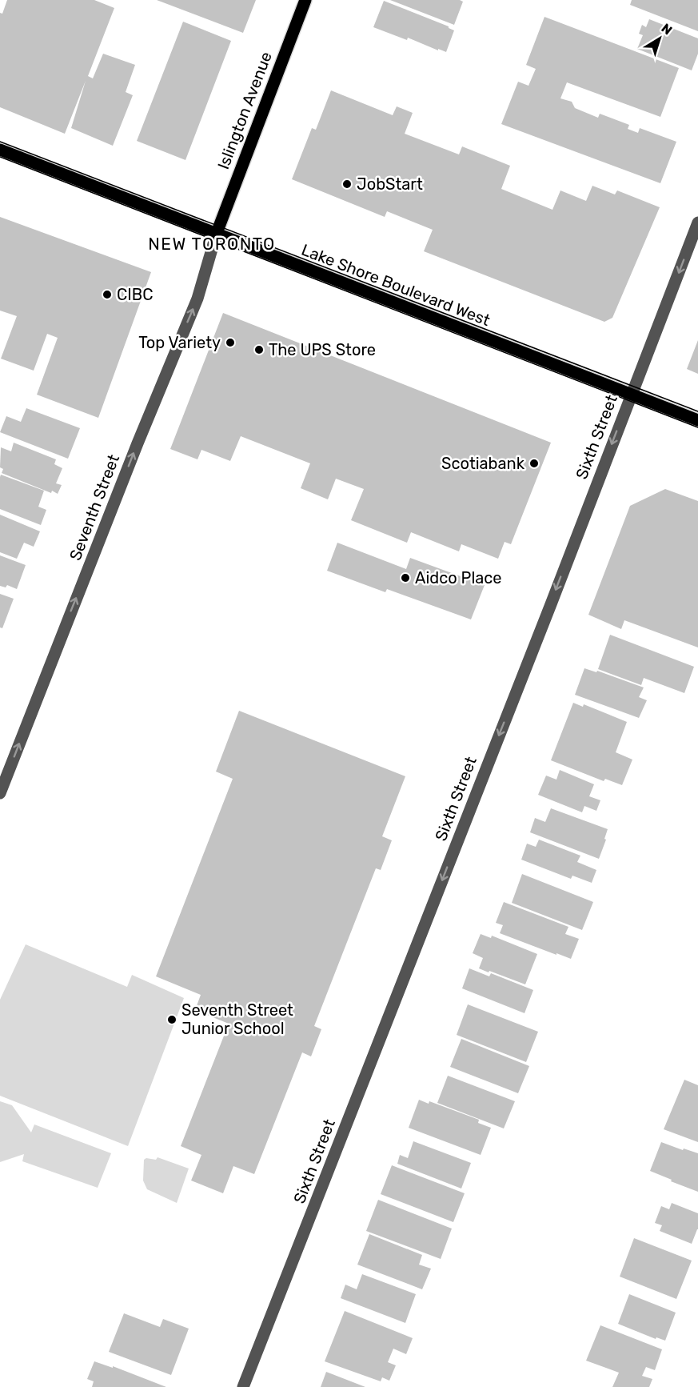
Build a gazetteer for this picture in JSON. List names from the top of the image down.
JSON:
{
  "streets": {
    "main road": ["Islington Avenue", "Lake Shore Boulevard West"],
    "street": ["Sixth Street", "Seventh Street"]
  },
  "crossings": [
    ["Islington Avenue", "Lake Shore Boulevard West"],
    ["Islington Avenue", "Seventh Street"],
    ["Lake Shore Boulevard West", "Sixth Street"],
    ["Lake Shore Boulevard West", "Seventh Street"]
  ],
  "one_way": ["Sixth Street", "Seventh Street"],
  "districts": ["NEW TORONTO"],
  "places": [
    "JobStart",
    "CIBC",
    "Top Variety",
    "The UPS Store",
    "Scotiabank",
    "Aidco Place",
    "Seventh Street Junior School"
  ],
  "north": "top right"
}
